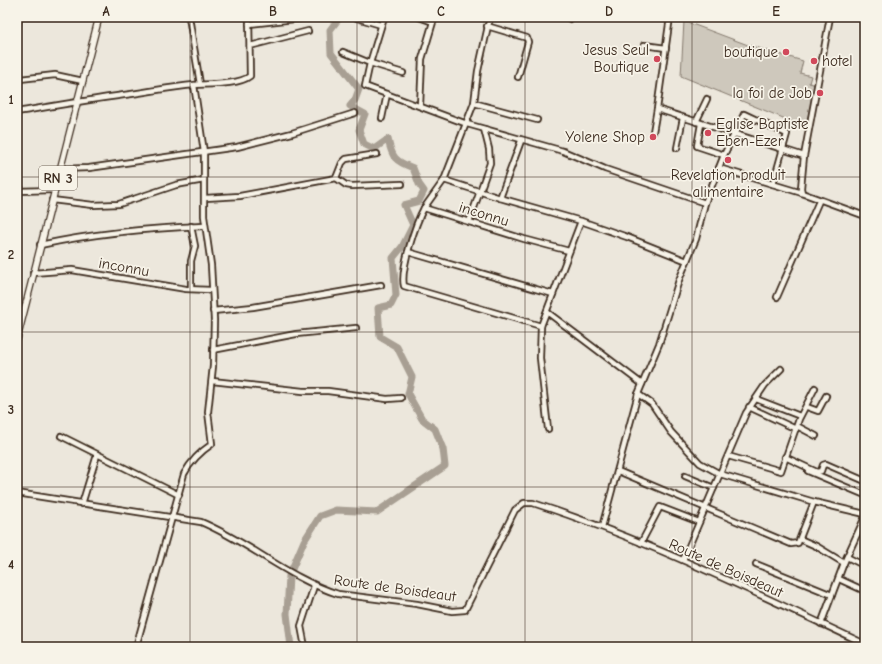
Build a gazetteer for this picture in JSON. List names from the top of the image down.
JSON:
{
  "streets": {
    "main road": ["RN 3"],
    "street": ["inconnu", "Route de Boisdeaut"]
  },
  "crossings": [
    ["RN 3", "inconnu"]
  ],
  "places": [
    "boutique",
    "Jesus Seul Boutique",
    "hotel",
    "la foi de Job",
    "Eglise Baptiste Eben-Ezer",
    "Yolene Shop",
    "Revelation produit alimentaire"
  ],
  "grid": {
    "columns": [
      "A",
      "B",
      "C",
      "D",
      "E"
    ],
    "rows": [
      "1",
      "2",
      "3",
      "4"
    ]
  }
}
